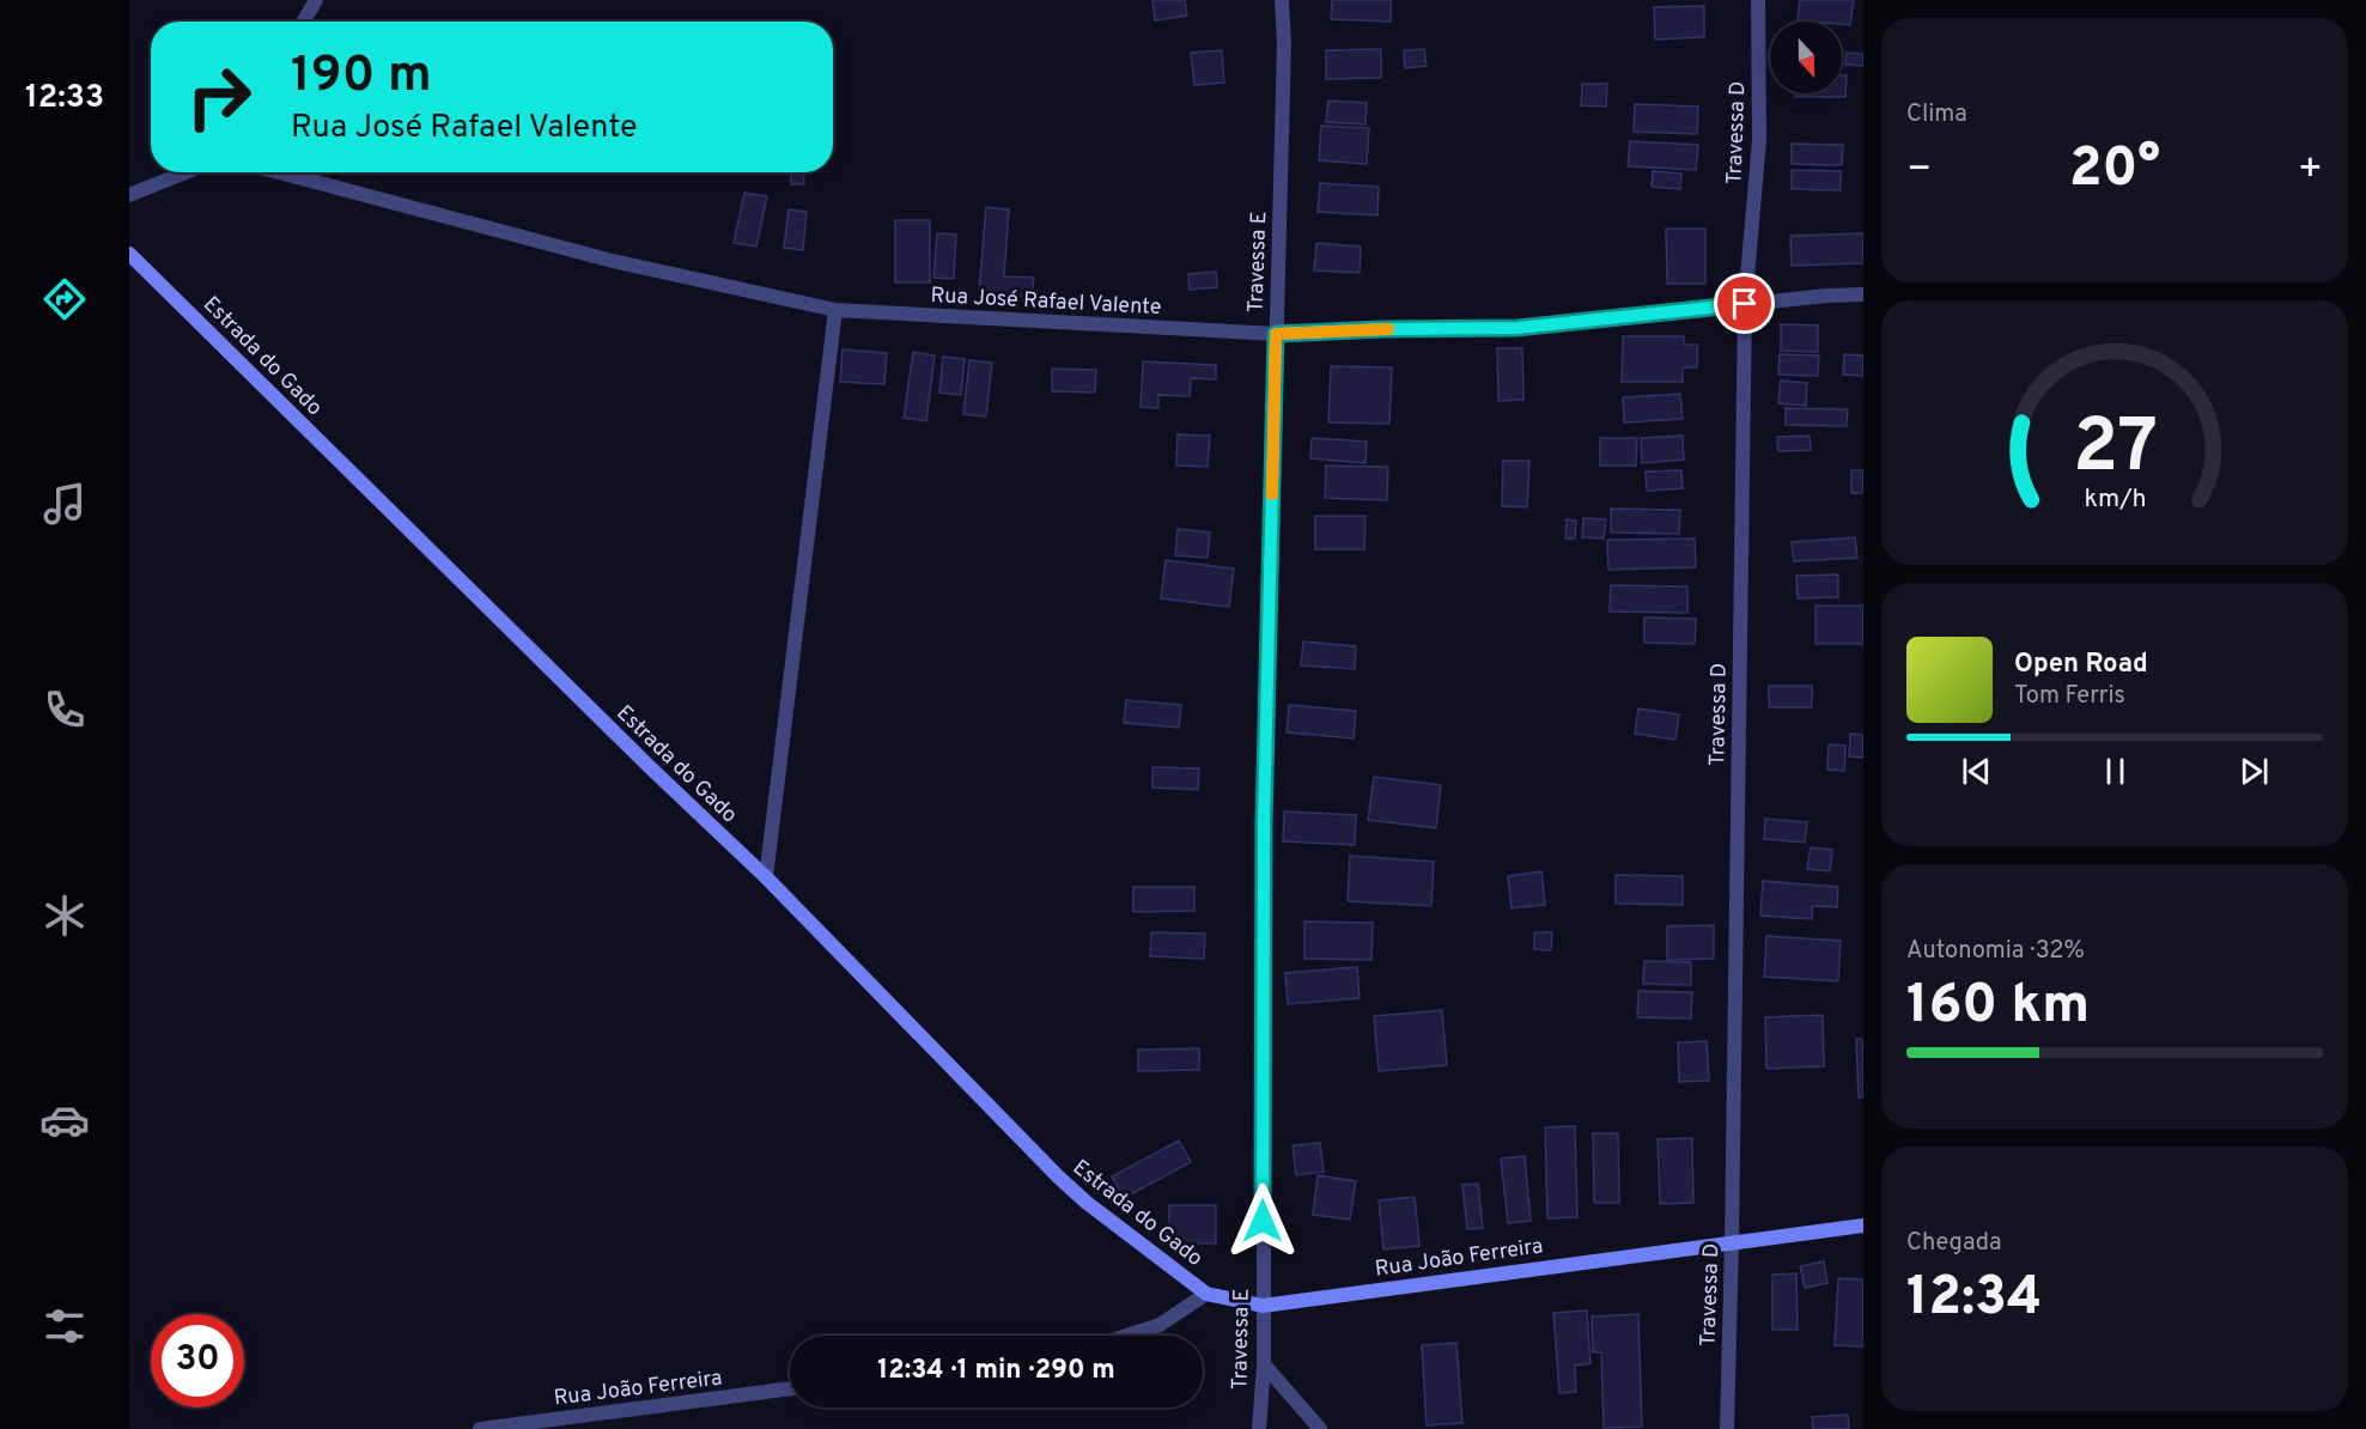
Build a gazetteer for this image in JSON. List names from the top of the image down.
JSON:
{
  "streets": {
    "street": [
      "Travessa D",
      "Travessa E",
      "Rua José Rafael Valente",
      "Estrada do Gado",
      "Rua João Ferreira"
    ]
  },
  "crossings": [
    ["Travessa D", "Rua José Rafael Valente"],
    ["Travessa D", "Rua João Ferreira"],
    ["Travessa E", "Rua José Rafael Valente"],
    ["Travessa E", "Rua João Ferreira"],
    ["Estrada do Gado", "Rua João Ferreira"]
  ],
  "north": "bottom",
  "page": {
    "tabs": "12:33",
    "tile": [
      "Clima",
      ["Autonomia · 32%", "160 km"],
      ["Chegada", "12:34"]
    ],
    "turn": ["190 m", "Rua José Rafael Valente"],
    "heat": ["−", "20°", "+"],
    "song": ["Open Road", "Tom Ferris"],
    "limit": "30",
    "trip": "12:34 · 1 min · 290 m",
    "gauge": ["27", "km/h"]
  }
}
